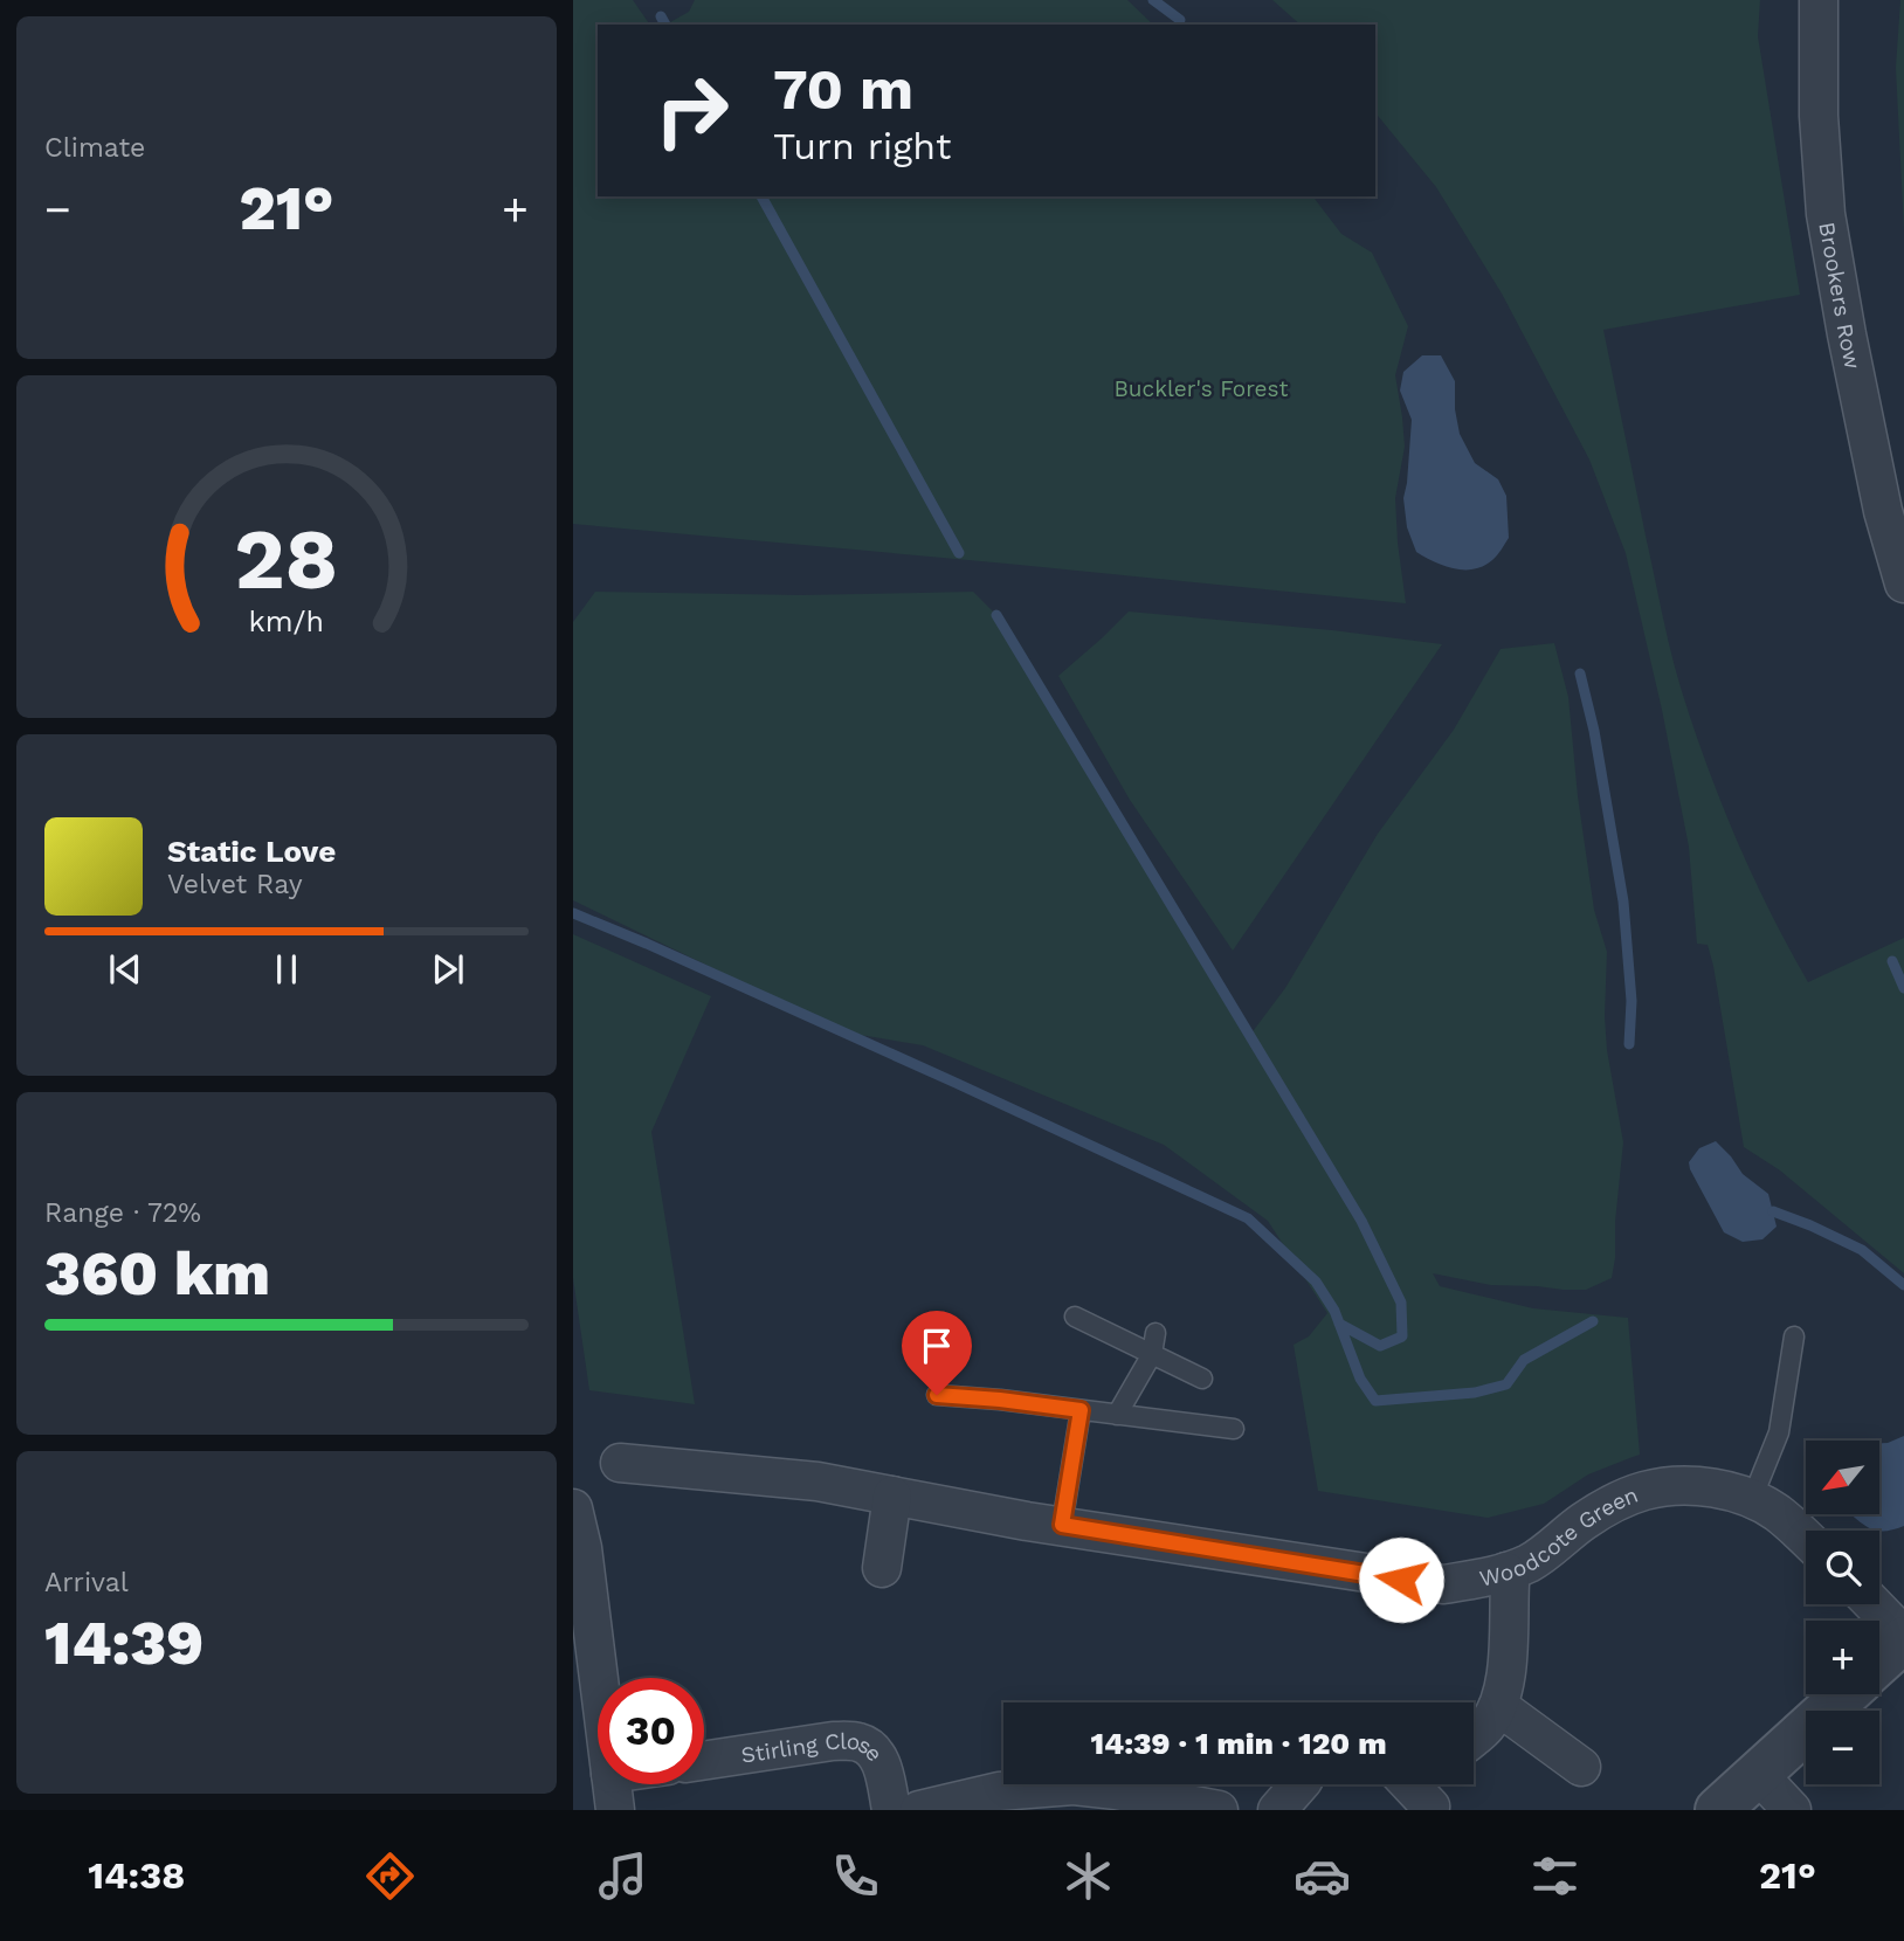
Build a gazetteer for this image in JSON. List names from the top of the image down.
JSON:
{
  "streets": {
    "street": ["Brookers Row", "Woodcote Green", "Stirling Close"]
  },
  "parks": ["Buckler's Forest"],
  "north": "bottom left",
  "page": {
    "tile": [
      "Climate",
      ["Range · 72%", "360 km"],
      ["Arrival", "14:39"]
    ],
    "turn": ["70 m", "Turn right"],
    "heat": ["−", "21°", "+"],
    "song": ["Static Love", "Velvet Ray"],
    "map_buttons": ["+", "−"],
    "limit": "30",
    "trip": "14:39 · 1 min · 120 m",
    "tabs": ["14:38", "21°"],
    "gauge": ["28", "km/h"]
  }
}
